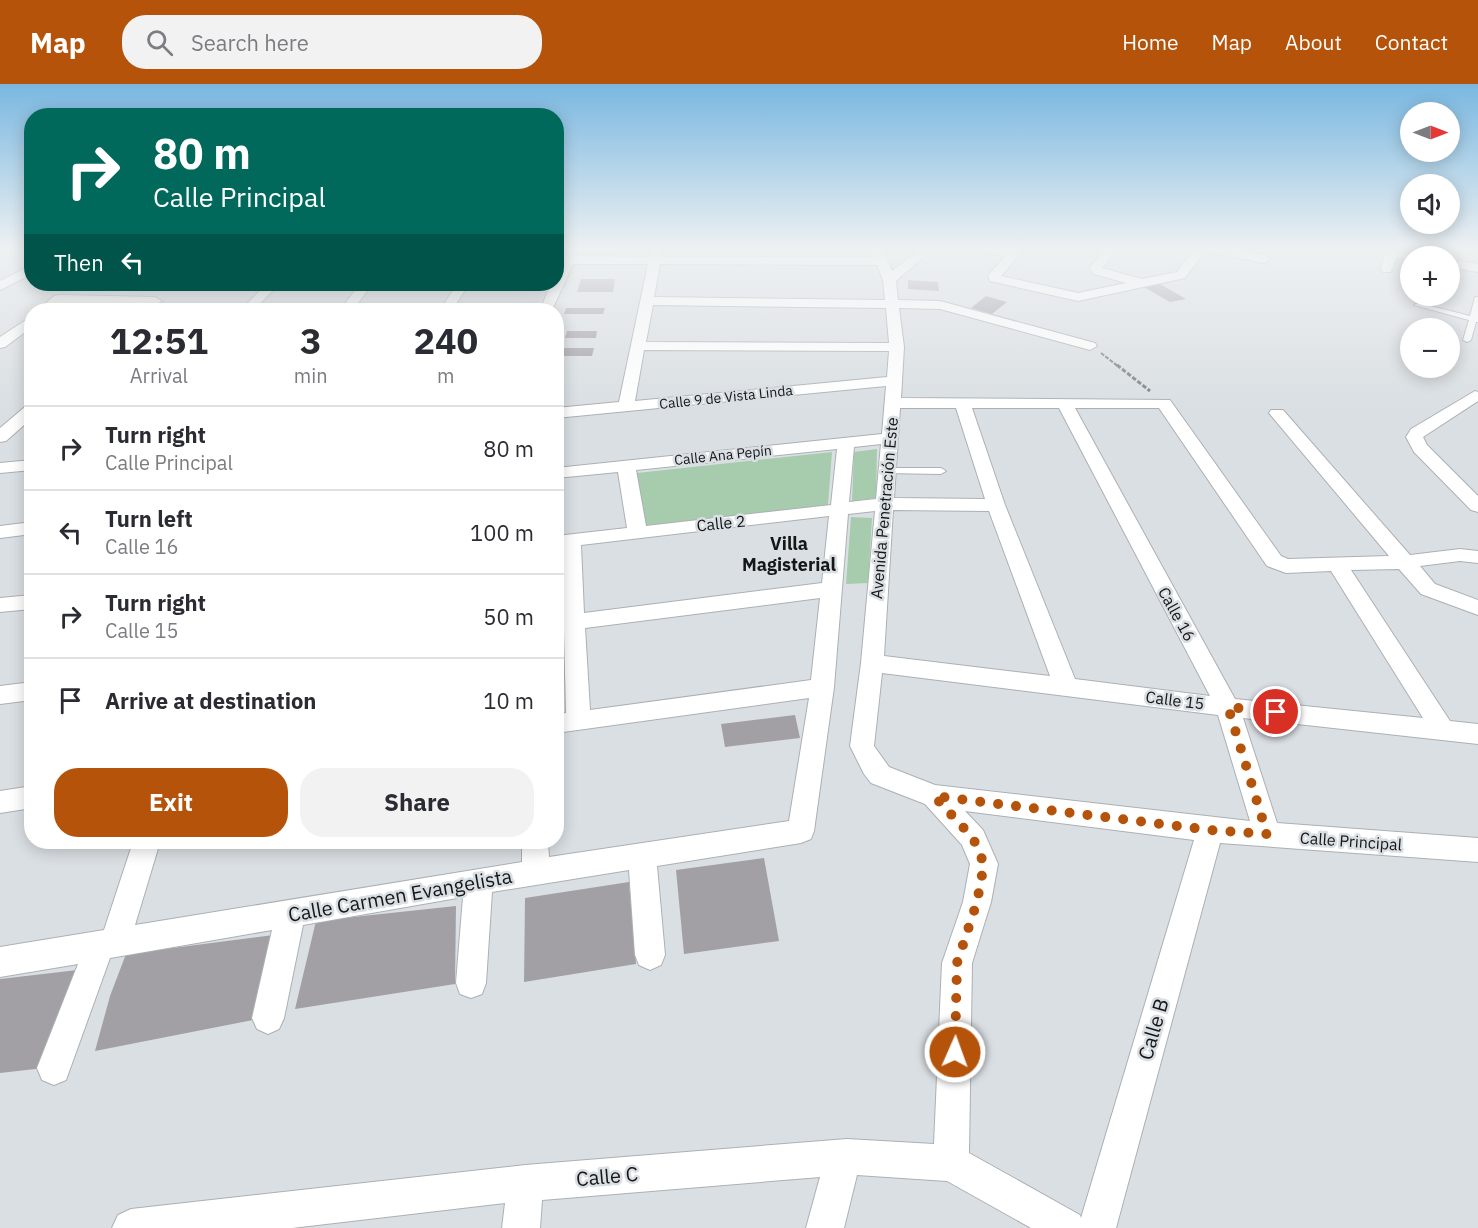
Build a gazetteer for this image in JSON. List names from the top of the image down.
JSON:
{
  "streets": {
    "street": [
      "Calle 9 de Vista Linda",
      "Calle Ana Pepín",
      "Avenida Penetración Este",
      "Calle 2",
      "Calle 16",
      "Calle 15",
      "Calle Principal",
      "Calle Carmen Evangelista",
      "Calle B",
      "Calle C"
    ]
  },
  "crossings": [
    ["Calle 9 de Vista Linda", "Avenida Penetración Este"],
    ["Calle Ana Pepín", "Avenida Penetración Este"],
    ["Avenida Penetración Este", "Calle 2"],
    ["Avenida Penetración Este", "Calle 15"],
    ["Avenida Penetración Este", "Calle Principal"],
    ["Calle 16", "Calle 15"],
    ["Calle 16", "Calle Principal"],
    ["Calle Principal", "Calle B"]
  ],
  "districts": ["Villa Magisterial"],
  "north": "right",
  "page": {
    "header": "Map",
    "search": "Search here",
    "nav": [
      "Home",
      "Map",
      "About",
      "Contact"
    ],
    "map_buttons": ["+", "−"],
    "turn": ["80 m", "Calle Principal"],
    "then": "Then",
    "eta": [
      "12:51",
      "Arrival",
      "3",
      "min",
      "240",
      "m"
    ],
    "list": [
      {
        "name": "Turn right",
        "note": "Calle Principal",
        "value": "80 m"
      },
      {
        "name": "Turn left",
        "note": "Calle 16",
        "value": "100 m"
      },
      {
        "name": "Turn right",
        "note": "Calle 15",
        "value": "50 m"
      },
      {
        "name": "Arrive at destination",
        "value": "10 m"
      }
    ],
    "buttons": ["Exit", "Share"]
  }
}
